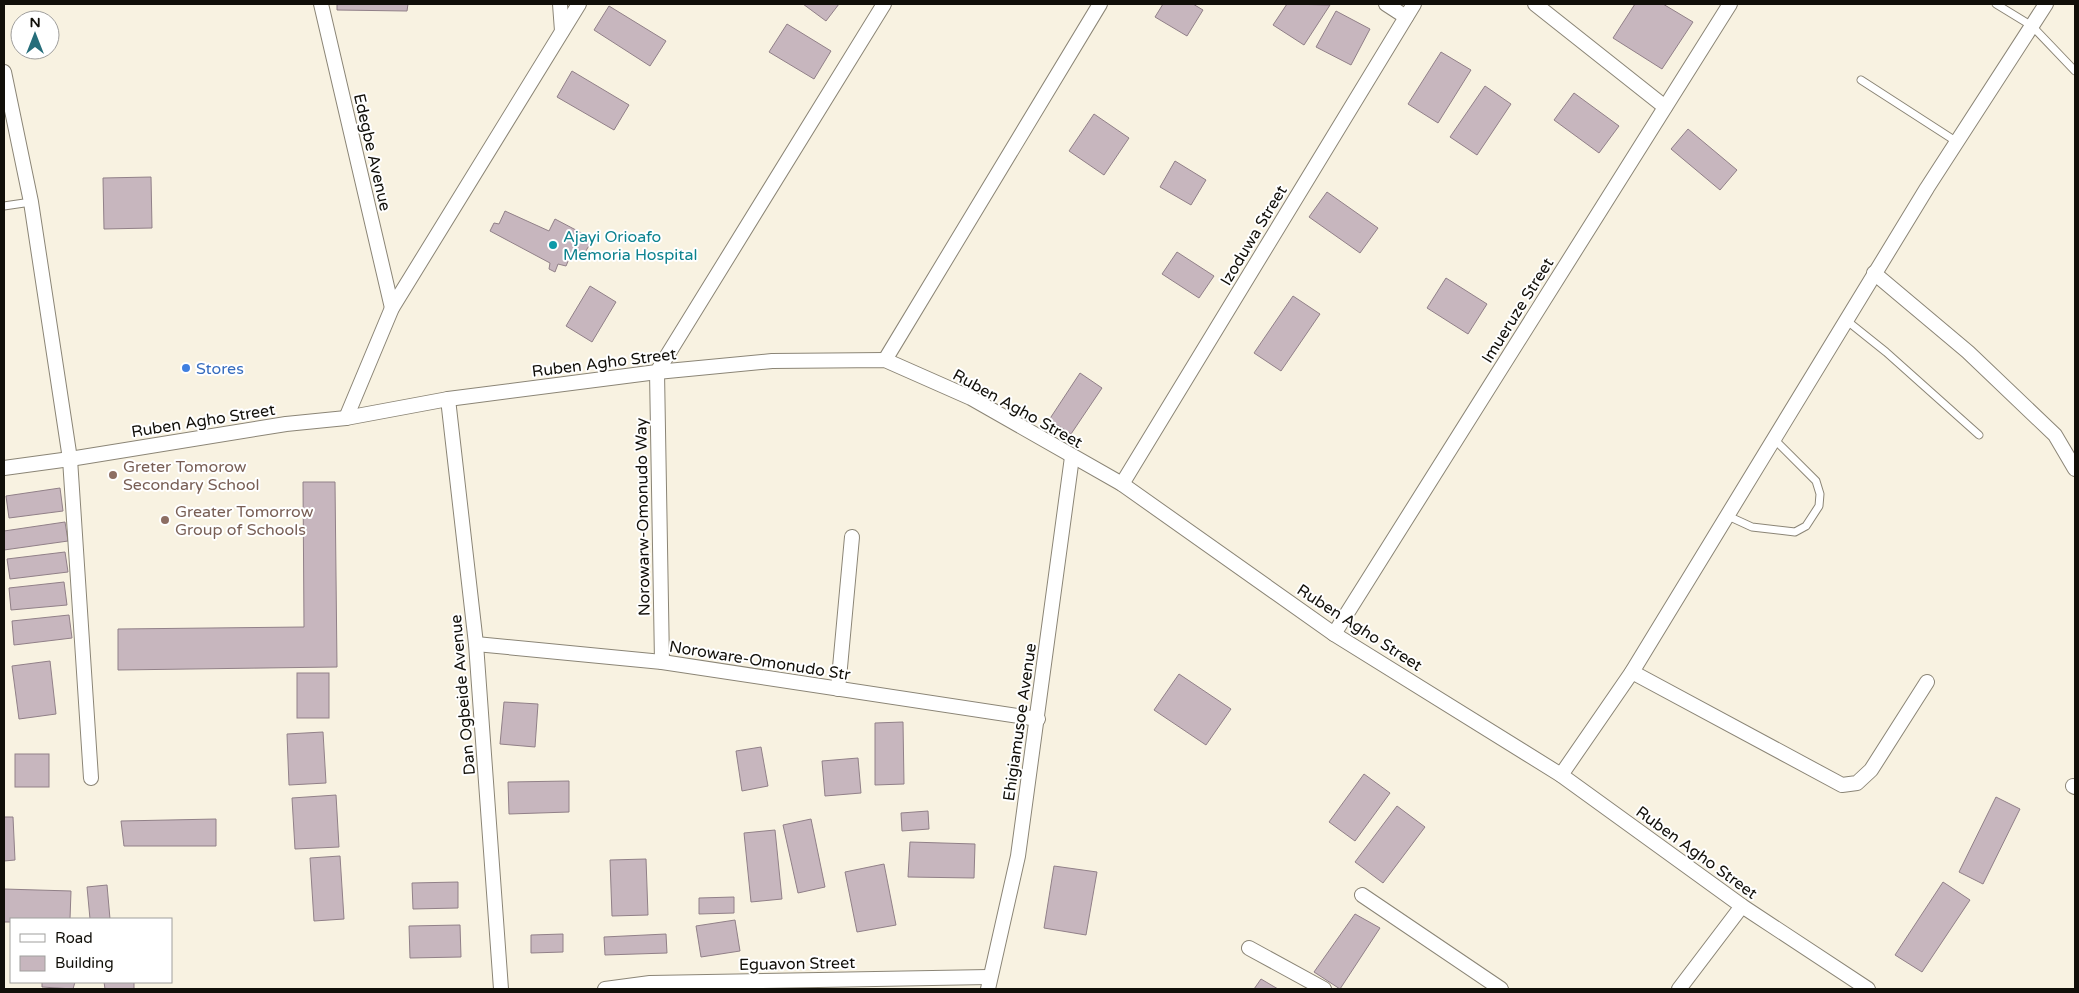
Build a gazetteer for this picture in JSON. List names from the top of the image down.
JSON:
{
  "streets": {
    "street": [
      "Edegbe Avenue",
      "Izoduwa Street",
      "Imueruze Street",
      "Ruben Agho Street",
      "Norowarw-Omonudo Way",
      "Noroware-Omonudo Str",
      "Dan Ogbeide Avenue",
      "Ehigiamusoe Avenue",
      "Eguavon Street"
    ]
  },
  "crossings": [
    ["Izoduwa Street", "Ruben Agho Street"],
    ["Imueruze Street", "Ruben Agho Street"],
    ["Ruben Agho Street", "Norowarw-Omonudo Way"],
    ["Ruben Agho Street", "Dan Ogbeide Avenue"],
    ["Ruben Agho Street", "Ehigiamusoe Avenue"],
    ["Norowarw-Omonudo Way", "Noroware-Omonudo Str"],
    ["Noroware-Omonudo Str", "Dan Ogbeide Avenue"],
    ["Noroware-Omonudo Str", "Ehigiamusoe Avenue"],
    ["Ehigiamusoe Avenue", "Eguavon Street"]
  ],
  "places": [
    "Ajayi Orioafo Memoria Hospital",
    "Stores",
    "Greter Tomorow Secondary School",
    "Greater Tomorrow Group of Schools"
  ],
  "legend": ["Road", "Building"],
  "north": "top"
}
